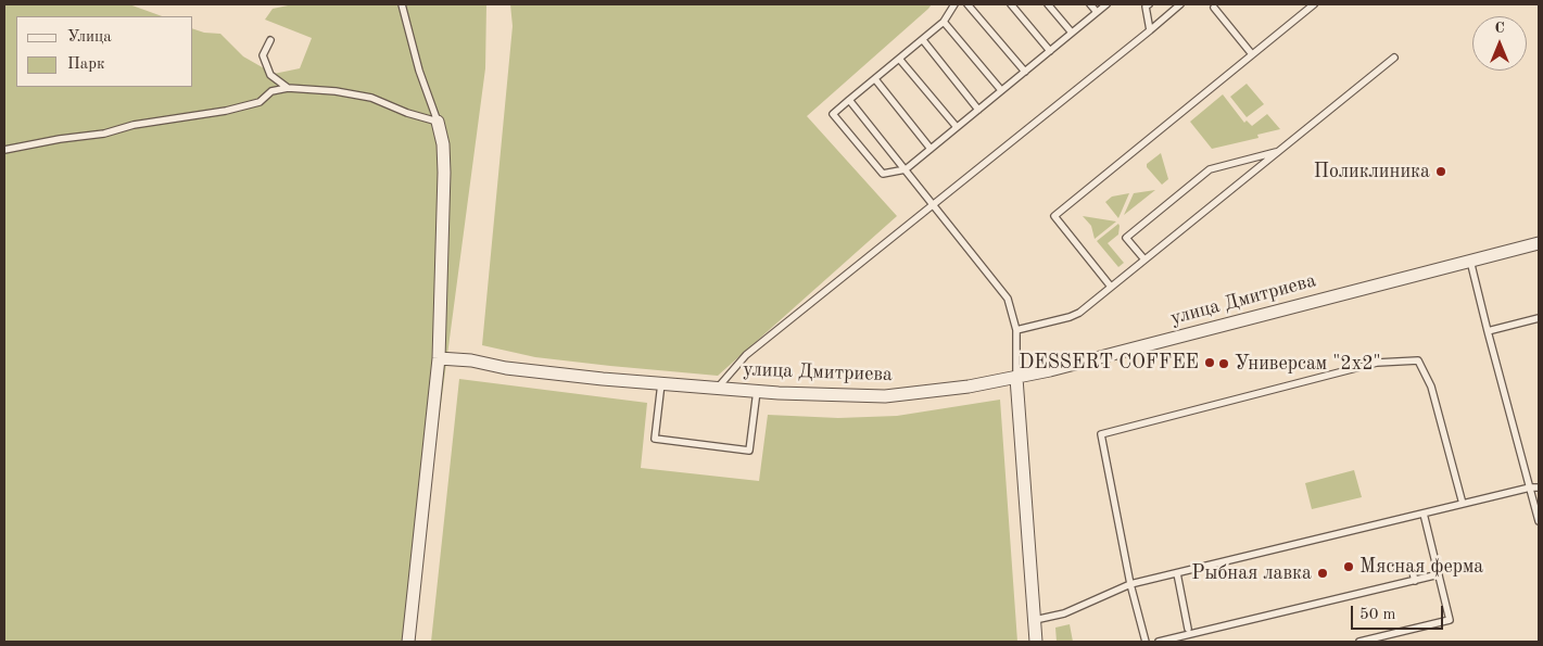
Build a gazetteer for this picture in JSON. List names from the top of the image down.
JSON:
{
  "streets": {
    "street": ["улица Дмитриева"]
  },
  "places": [
    "Поликлиника",
    "DESSERT COFFEE",
    "Универсам \"2x2\"",
    "Мясная ферма",
    "Рыбная лавка"
  ],
  "legend": ["Улица", "Парк"],
  "scale_bar": "50 m",
  "north": "top"
}
